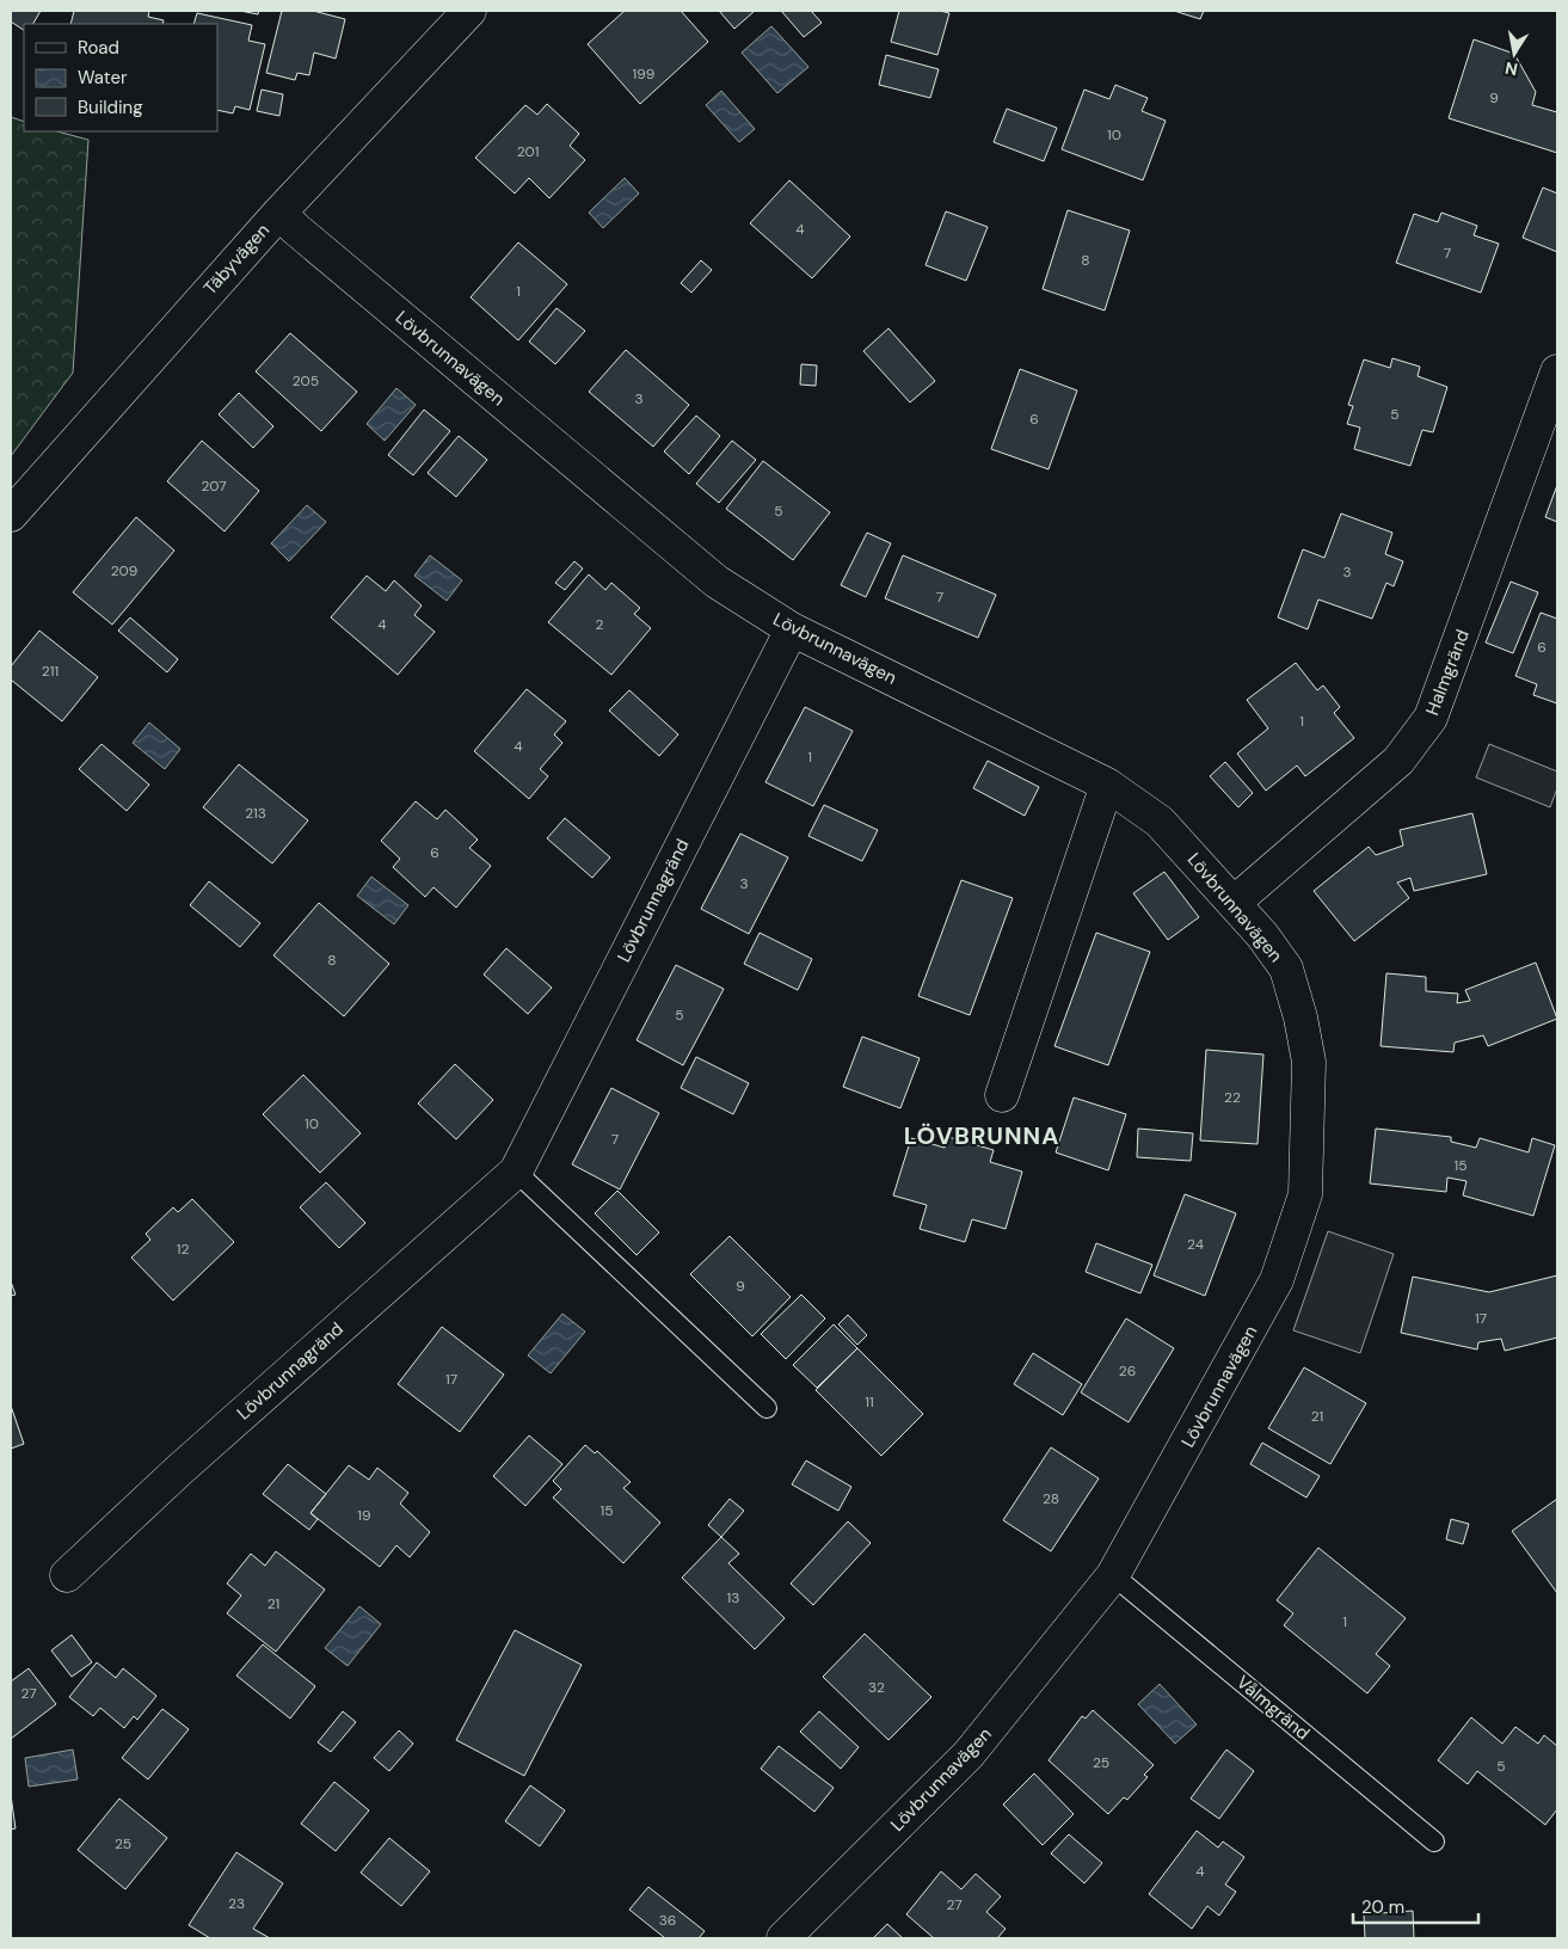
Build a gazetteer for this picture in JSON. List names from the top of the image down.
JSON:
{
  "streets": {
    "street": [
      "Täbyvägen",
      "Lövbrunnavägen",
      "Halmgränd",
      "Lövbrunnagränd"
    ],
    "lane": ["Vålmgränd"]
  },
  "crossings": [
    ["Täbyvägen", "Lövbrunnavägen"],
    ["Lövbrunnavägen", "Halmgränd"],
    ["Lövbrunnavägen", "Lövbrunnagränd"],
    ["Lövbrunnavägen", "Vålmgränd"]
  ],
  "districts": ["LÖVBRUNNA"],
  "house_numbers": [
    "199",
    "9",
    "10",
    "201",
    "4",
    "7",
    "8",
    "1",
    "205",
    "3",
    "5",
    "6",
    "207",
    "5",
    "209",
    "3",
    "7",
    "4",
    "2",
    "6",
    "211",
    "1",
    "4",
    "1",
    "213",
    "6",
    "3",
    "8",
    "5",
    "22",
    "10",
    "7",
    "15",
    "24",
    "12",
    "9",
    "17",
    "26",
    "17",
    "11",
    "21",
    "28",
    "15",
    "19",
    "13",
    "21",
    "1",
    "32",
    "27",
    "25",
    "5",
    "25",
    "4",
    "23",
    "27",
    "36"
  ],
  "legend": ["Road", "Water", "Building"],
  "scale_bar": "20 m",
  "north": "bottom"
}
